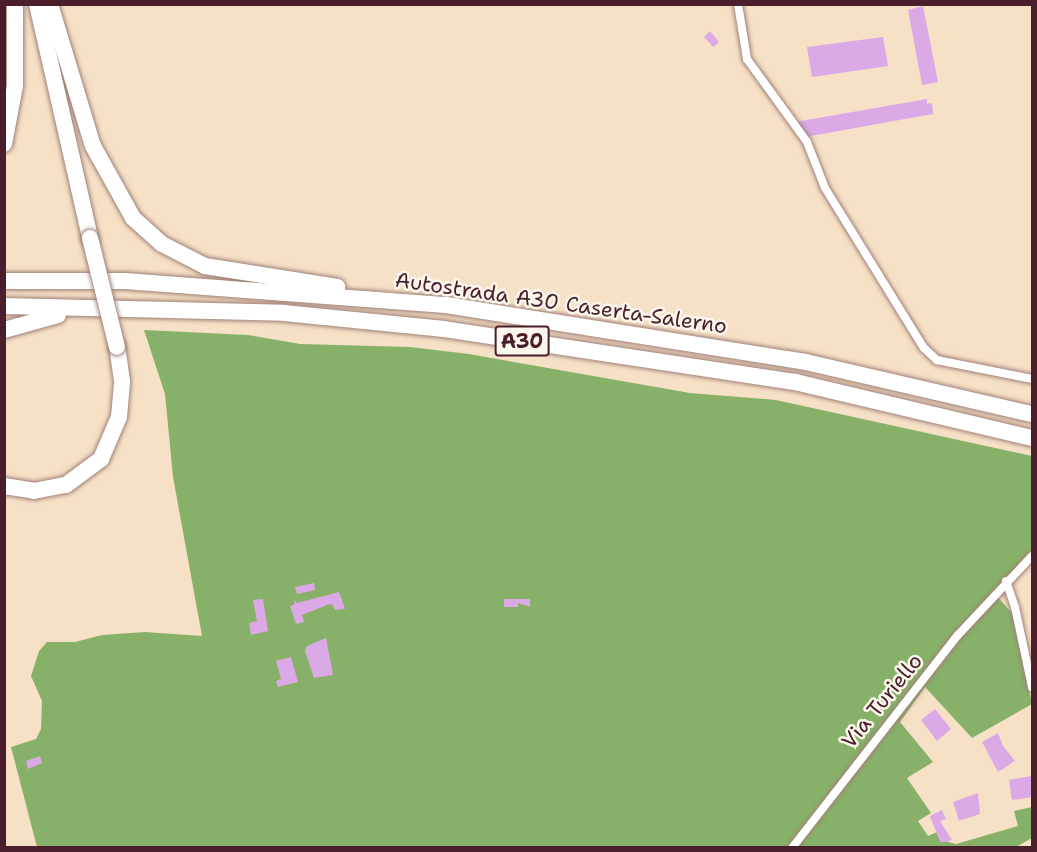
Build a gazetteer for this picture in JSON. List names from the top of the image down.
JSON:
{
  "streets": {
    "highway": ["Autostrada A30 Caserta-Salerno", "A30"],
    "street": ["Via Turiello"]
  }
}
